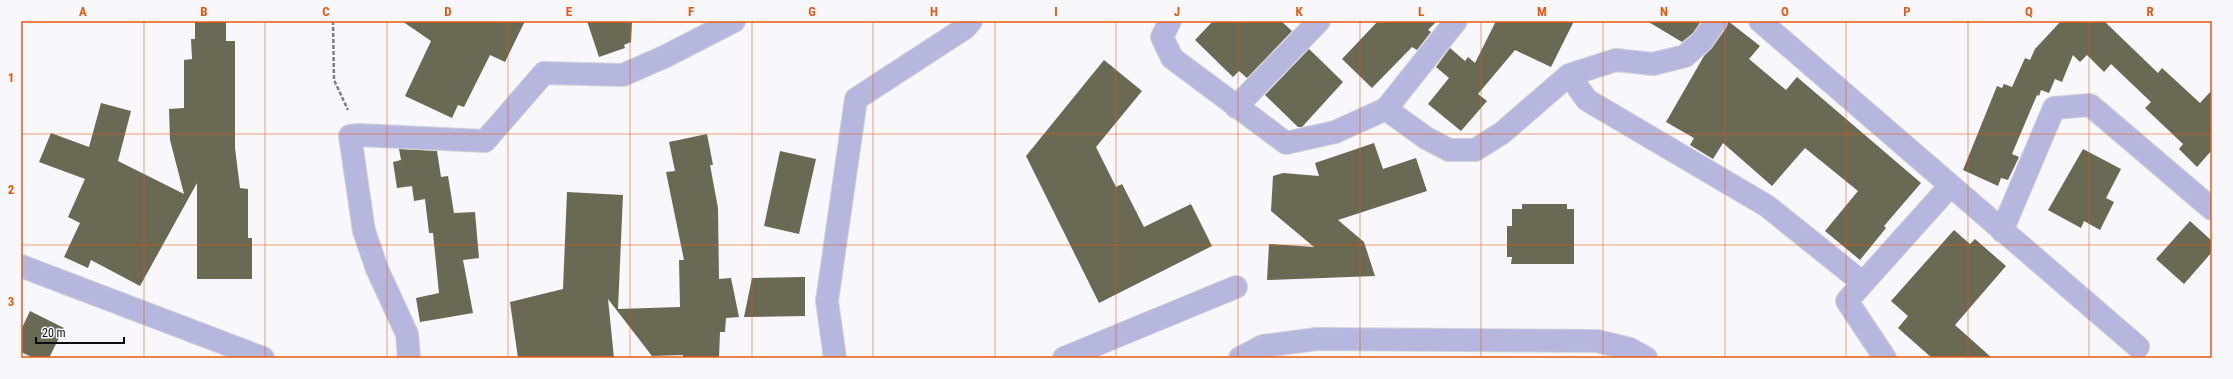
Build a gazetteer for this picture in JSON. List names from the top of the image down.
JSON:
{
  "scale_bar": "20 m",
  "grid": {
    "columns": [
      "A",
      "B",
      "C",
      "D",
      "E",
      "F",
      "G",
      "H",
      "I",
      "J",
      "K",
      "L",
      "M",
      "N",
      "O",
      "P",
      "Q",
      "R"
    ],
    "rows": ["1", "2", "3"]
  }
}
